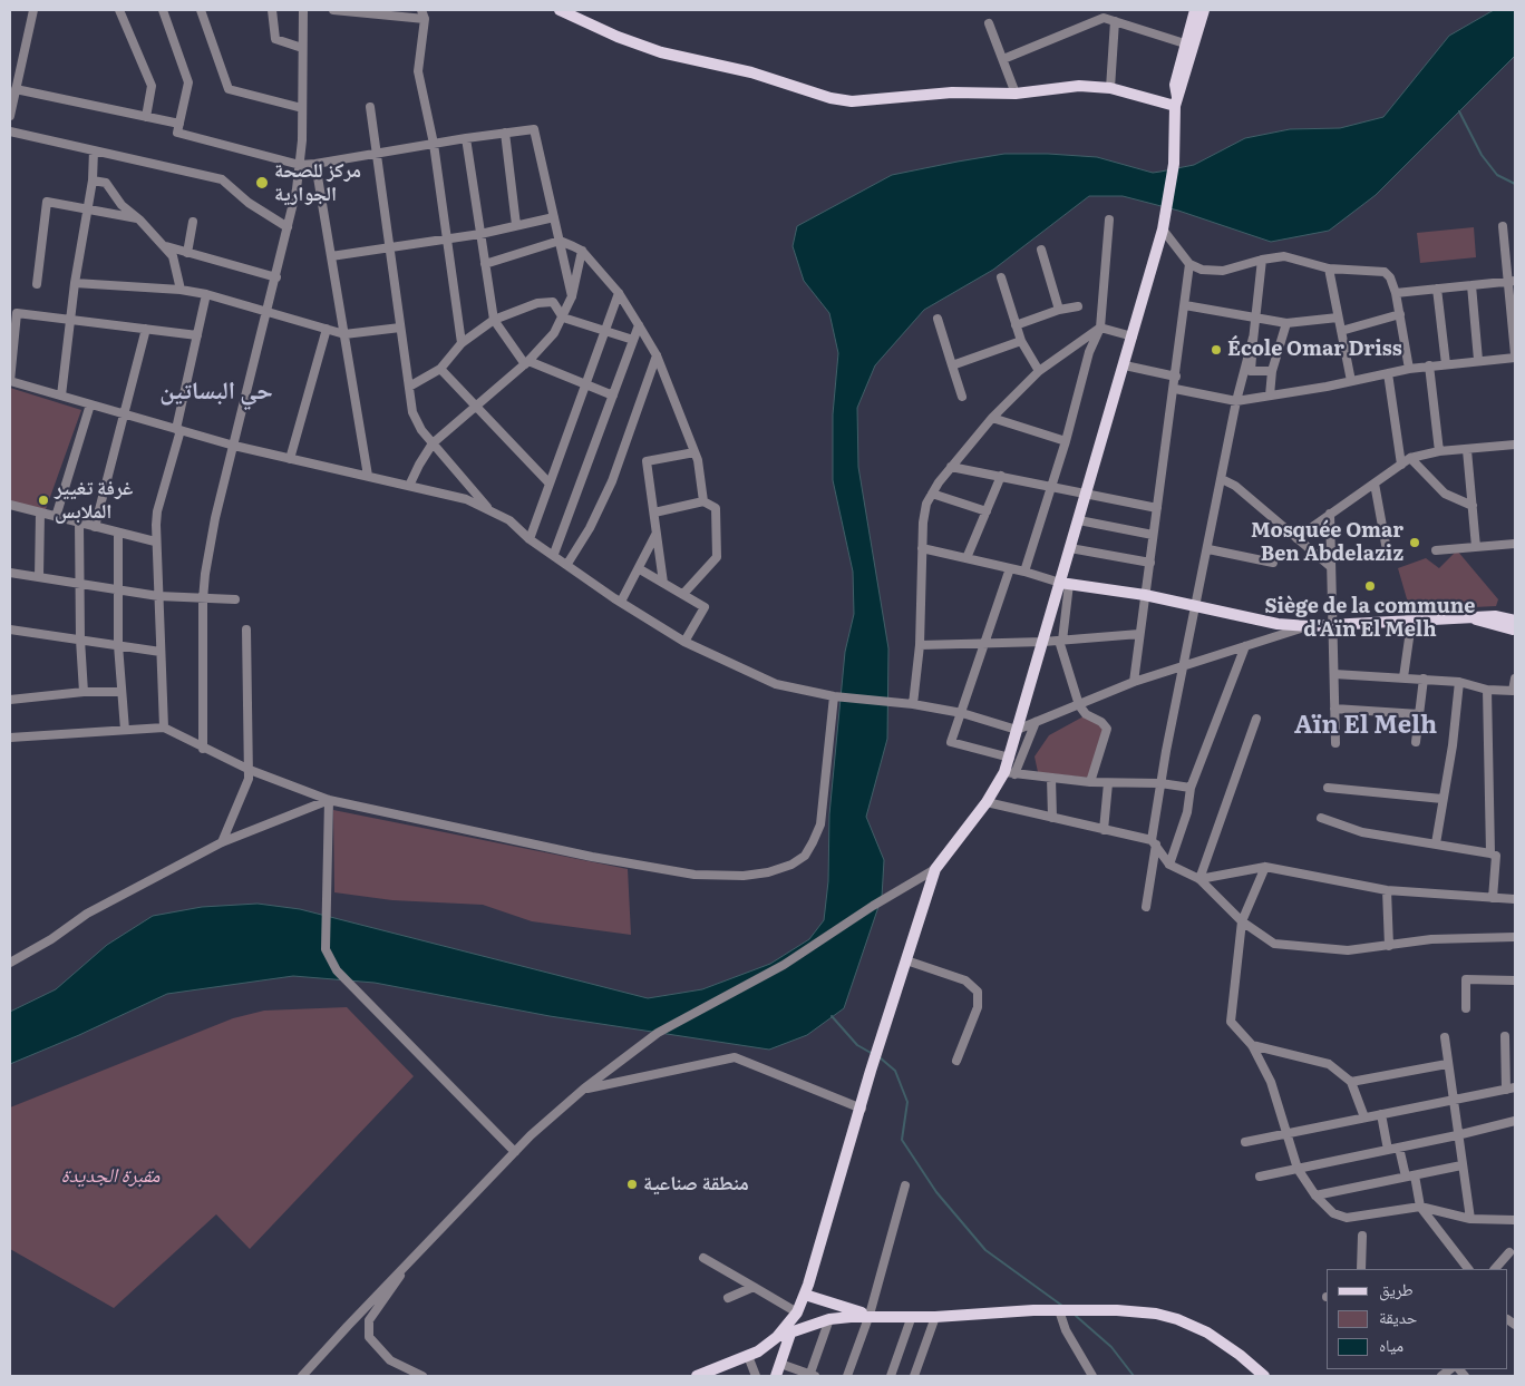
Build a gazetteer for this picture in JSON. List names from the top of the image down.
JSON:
{
  "districts": ["حي البساتين", "Aïn El Melh"],
  "parks": ["مقبرة الجديدة"],
  "places": [
    "مركز للصحة الجوارية",
    "École Omar Driss",
    "غرفة تغيير الملابس",
    "Mosquée Omar Ben Abdelaziz",
    "Siège de la commune d'Aïn El Melh",
    "منطقة صناعية"
  ],
  "legend": ["طريق", "حديقة", "مياه"]
}
